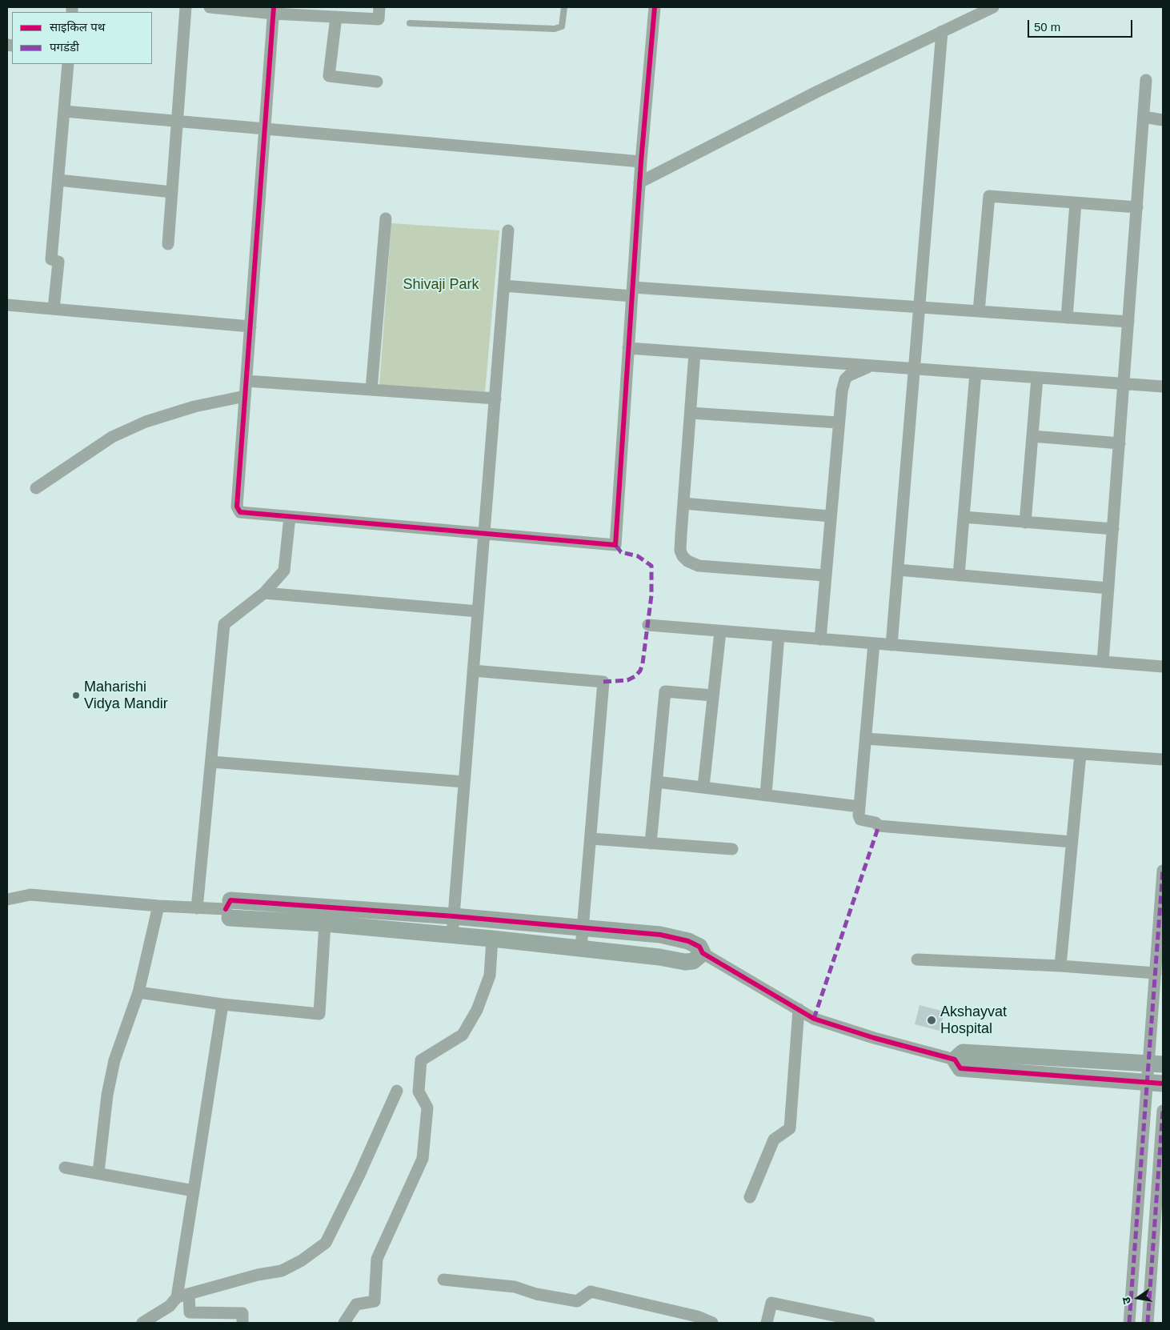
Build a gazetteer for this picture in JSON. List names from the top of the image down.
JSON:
{
  "parks": ["Shivaji Park"],
  "places": ["Maharishi Vidya Mandir", "Akshayvat Hospital"],
  "legend": ["साइकिल पथ", "पगडंडी"],
  "scale_bar": "50 m",
  "north": "left"
}
